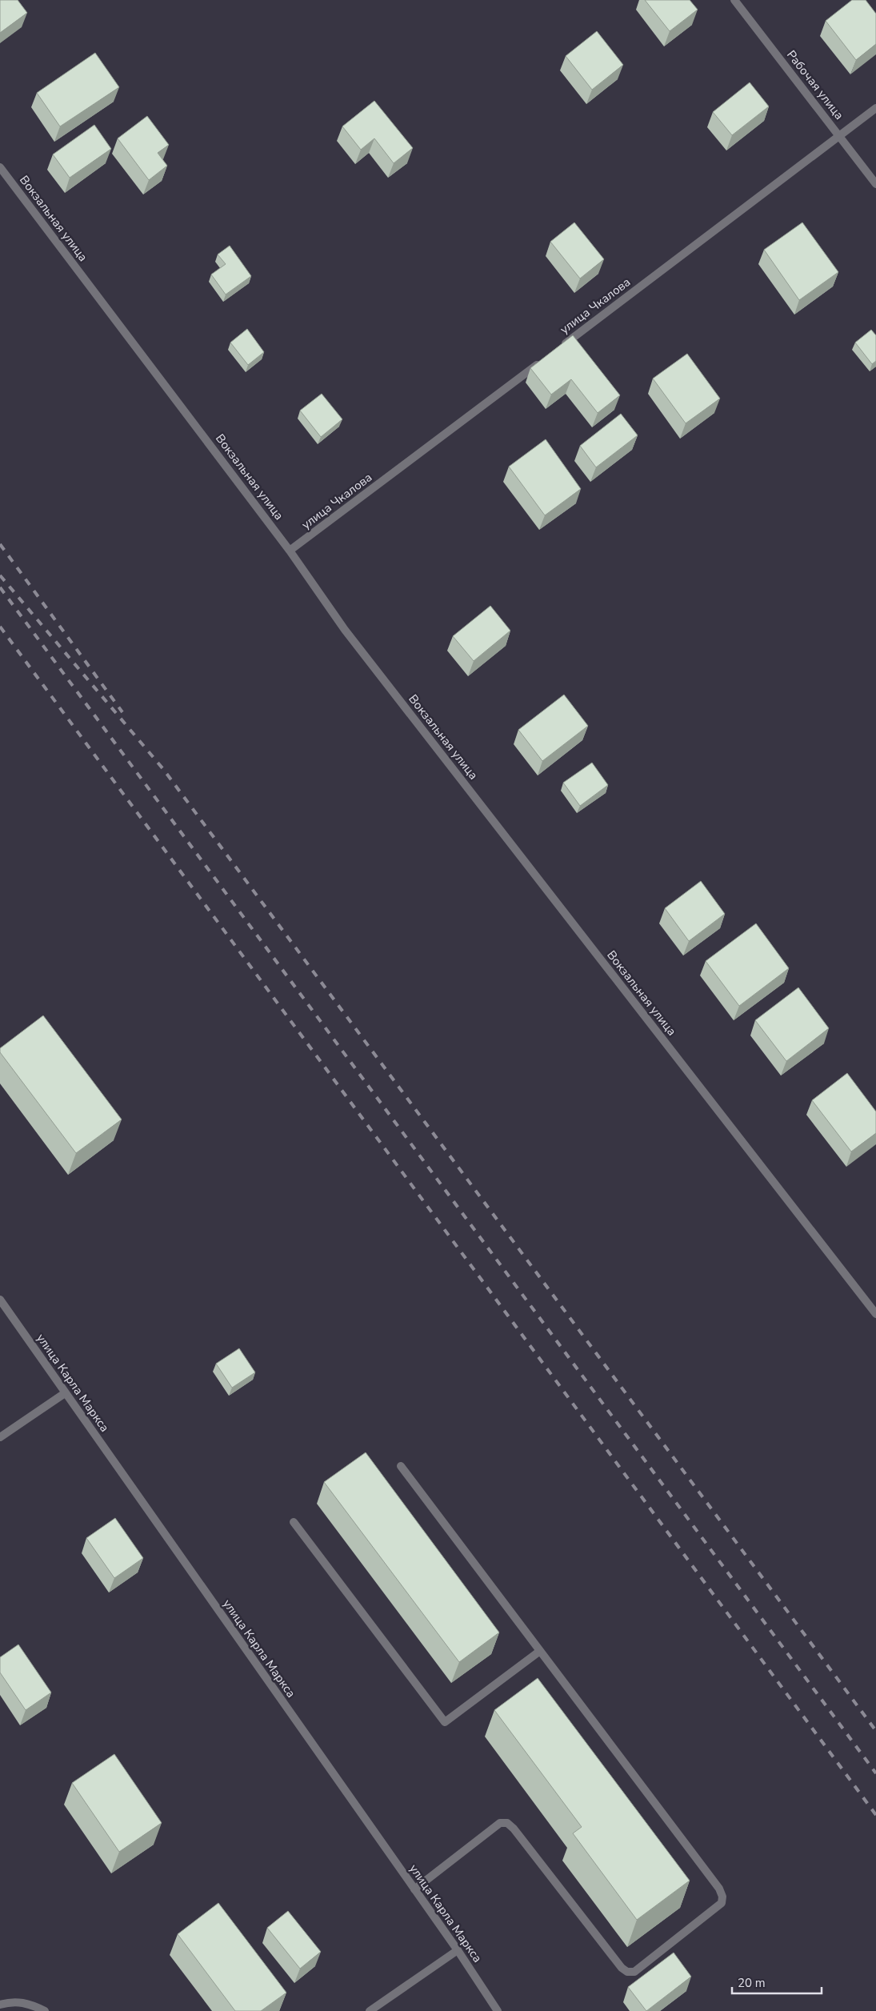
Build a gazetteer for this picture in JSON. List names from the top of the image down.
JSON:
{
  "streets": {
    "street": [
      "Рабочая улица",
      "Вокзальная улица",
      "улица Чкалова",
      "улица Карла Маркса"
    ]
  },
  "crossings": [
    ["Рабочая улица", "улица Чкалова"],
    ["Вокзальная улица", "улица Чкалова"]
  ],
  "scale_bar": "20 m"
}
